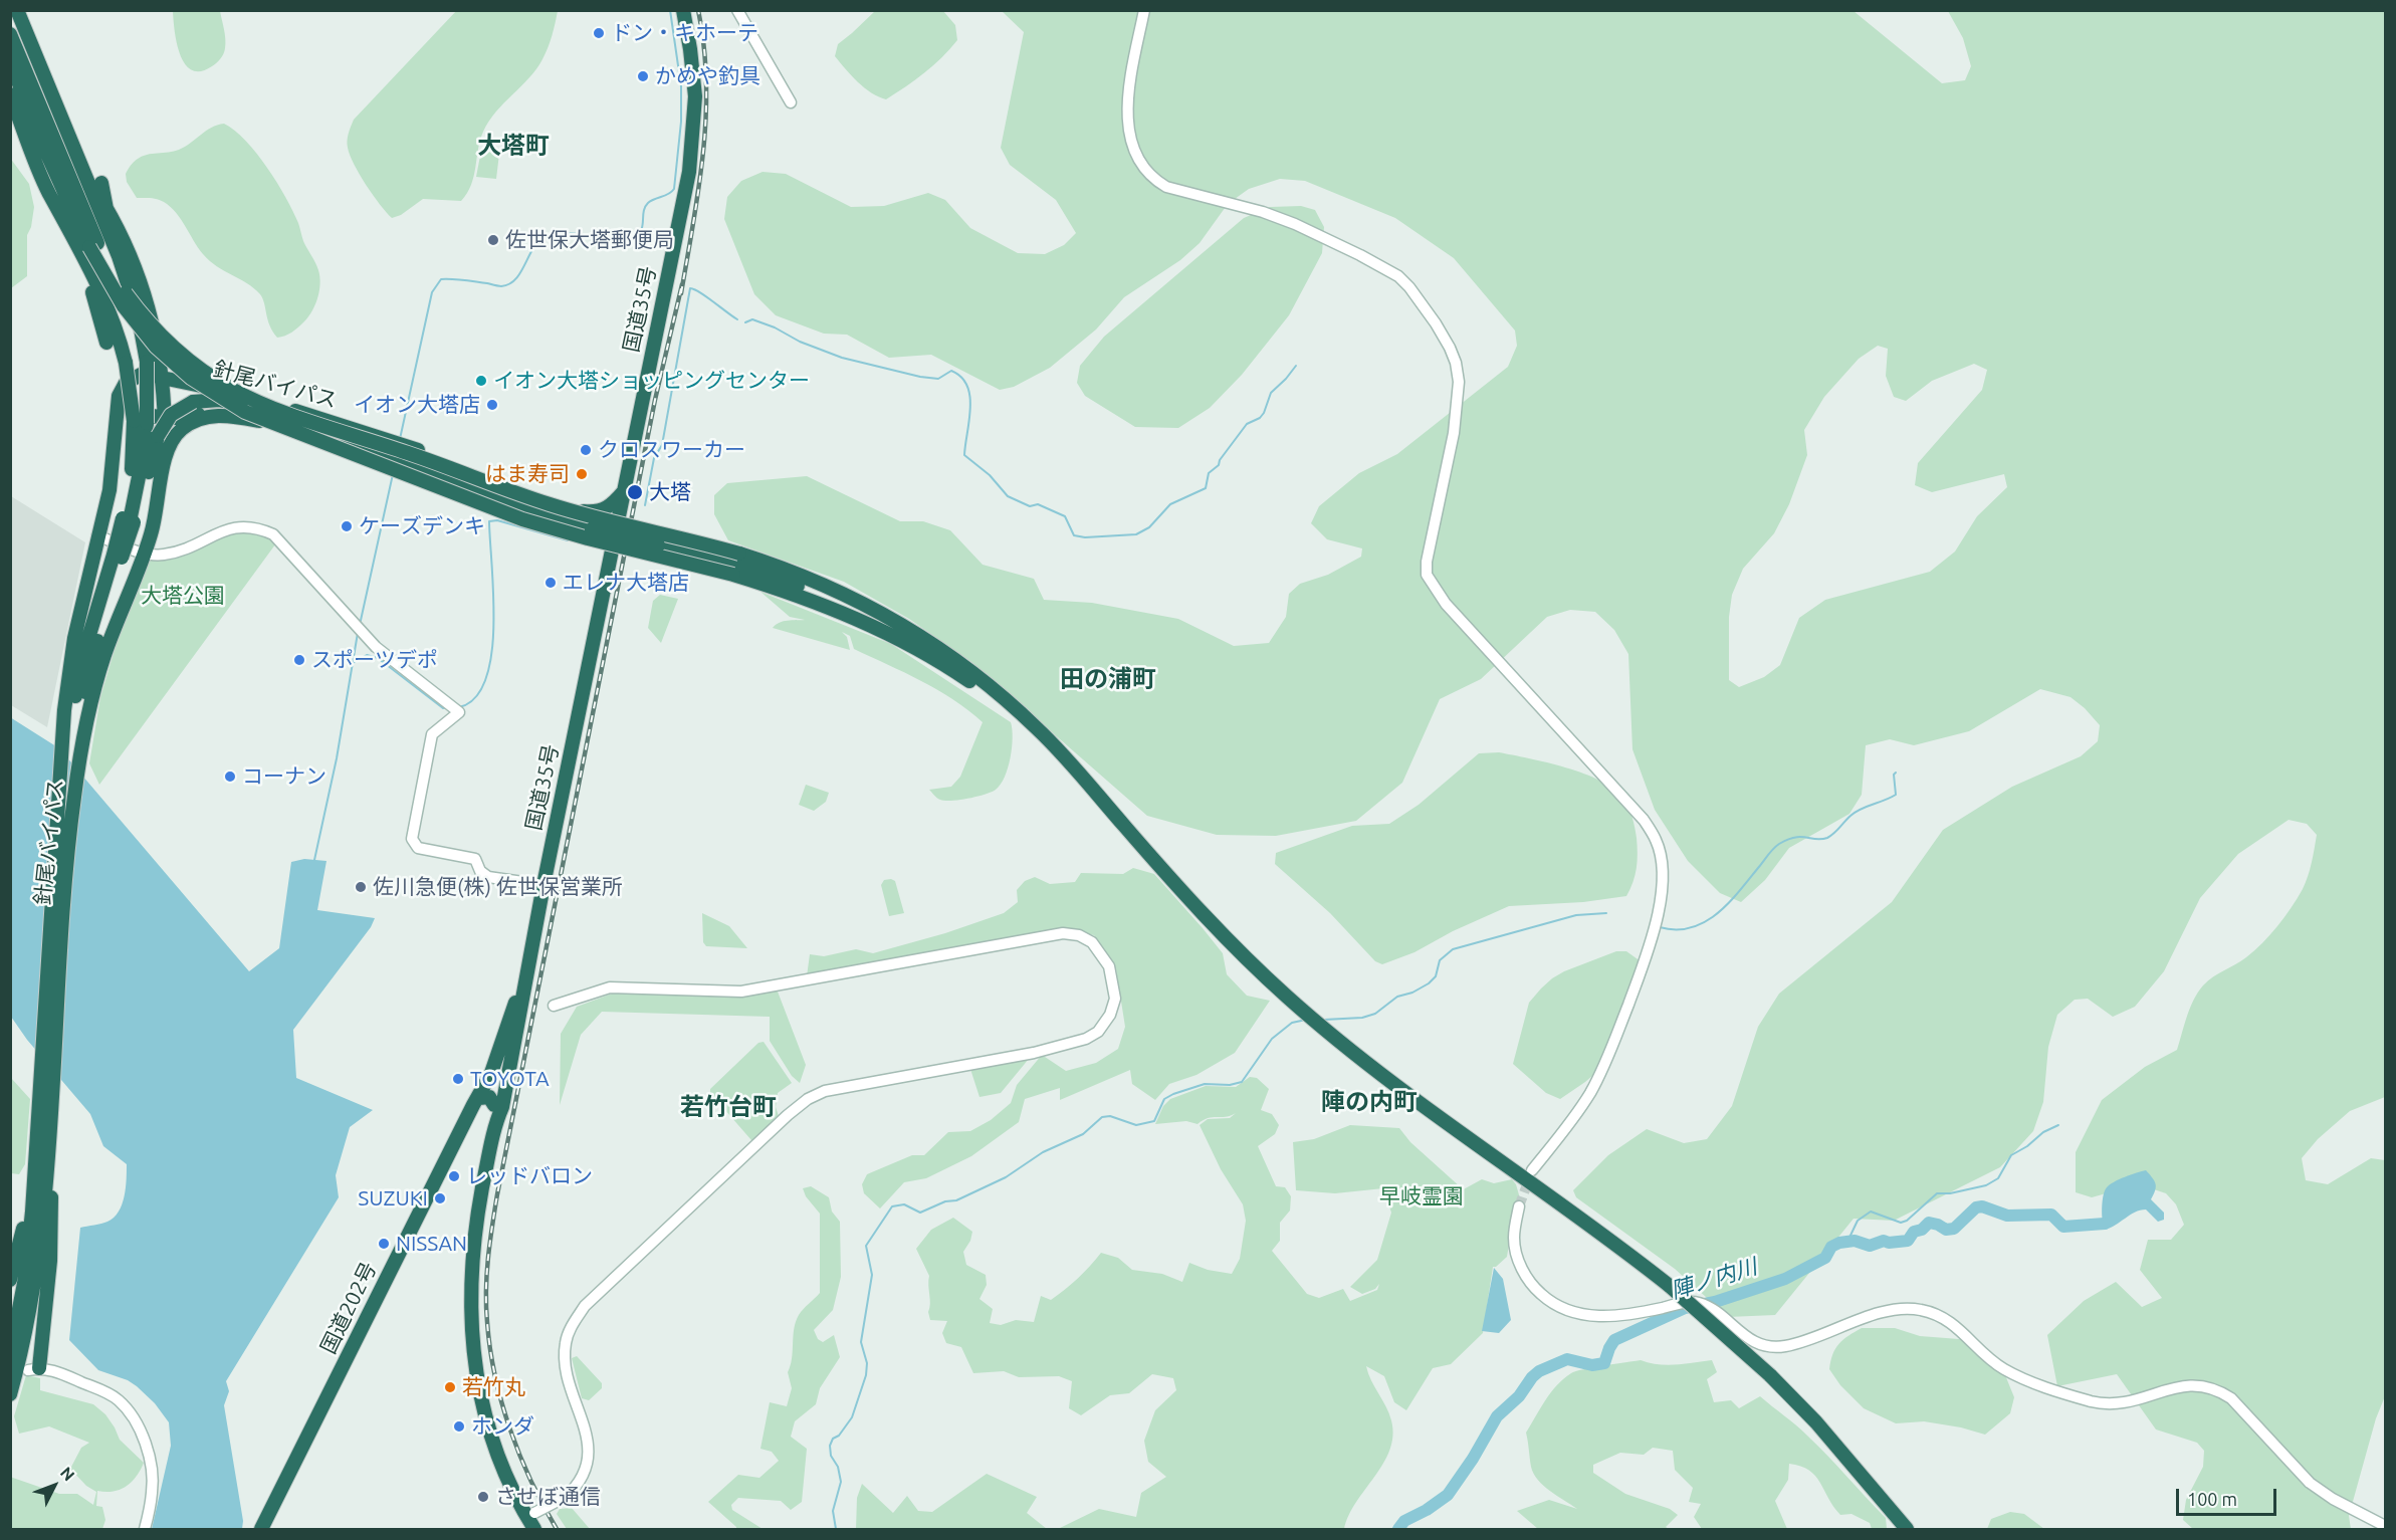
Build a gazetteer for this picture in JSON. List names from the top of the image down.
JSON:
{
  "streets": {
    "highway": ["国道35号", "針尾バイパス", "国道202号"]
  },
  "crossings": [
    ["国道35号", "針尾バイパス"],
    ["国道35号", "国道202号"]
  ],
  "districts": [
    "大塔町",
    "田の浦町",
    "陣の内町",
    "若竹台町"
  ],
  "water": ["陣ノ内川"],
  "parks": ["大塔公園", "早岐霊園"],
  "places": [
    "ドン・キホーテ",
    "かめや釣具",
    "佐世保大塔郵便局",
    "イオン大塔ショッピングセンター",
    "イオン大塔店",
    "クロスワーカー",
    "はま寿司",
    "大塔",
    "ケーズデンキ",
    "エレナ大塔店",
    "スポーツデポ",
    "コーナン",
    "佐川急便(株) 佐世保営業所",
    "TOYOTA",
    "レッドバロン",
    "SUZUKI",
    "NISSAN",
    "若竹丸",
    "ホンダ",
    "させぼ通信"
  ],
  "scale_bar": "100 m",
  "north": "top right"
}
